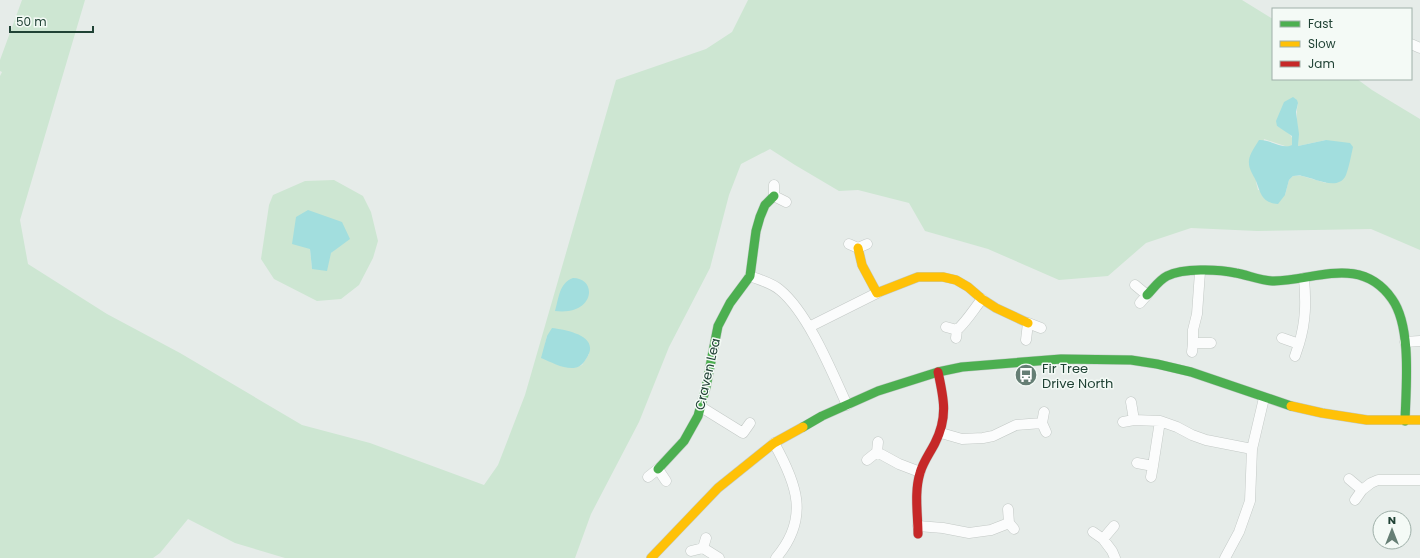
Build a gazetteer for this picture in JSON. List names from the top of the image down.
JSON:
{
  "streets": {
    "street": ["Craven Lea"]
  },
  "places": {
    "bus stop": ["Fir Tree Drive North"]
  },
  "legend": ["Fast", "Slow", "Jam"],
  "scale_bar": "50 m",
  "north": "top"
}
